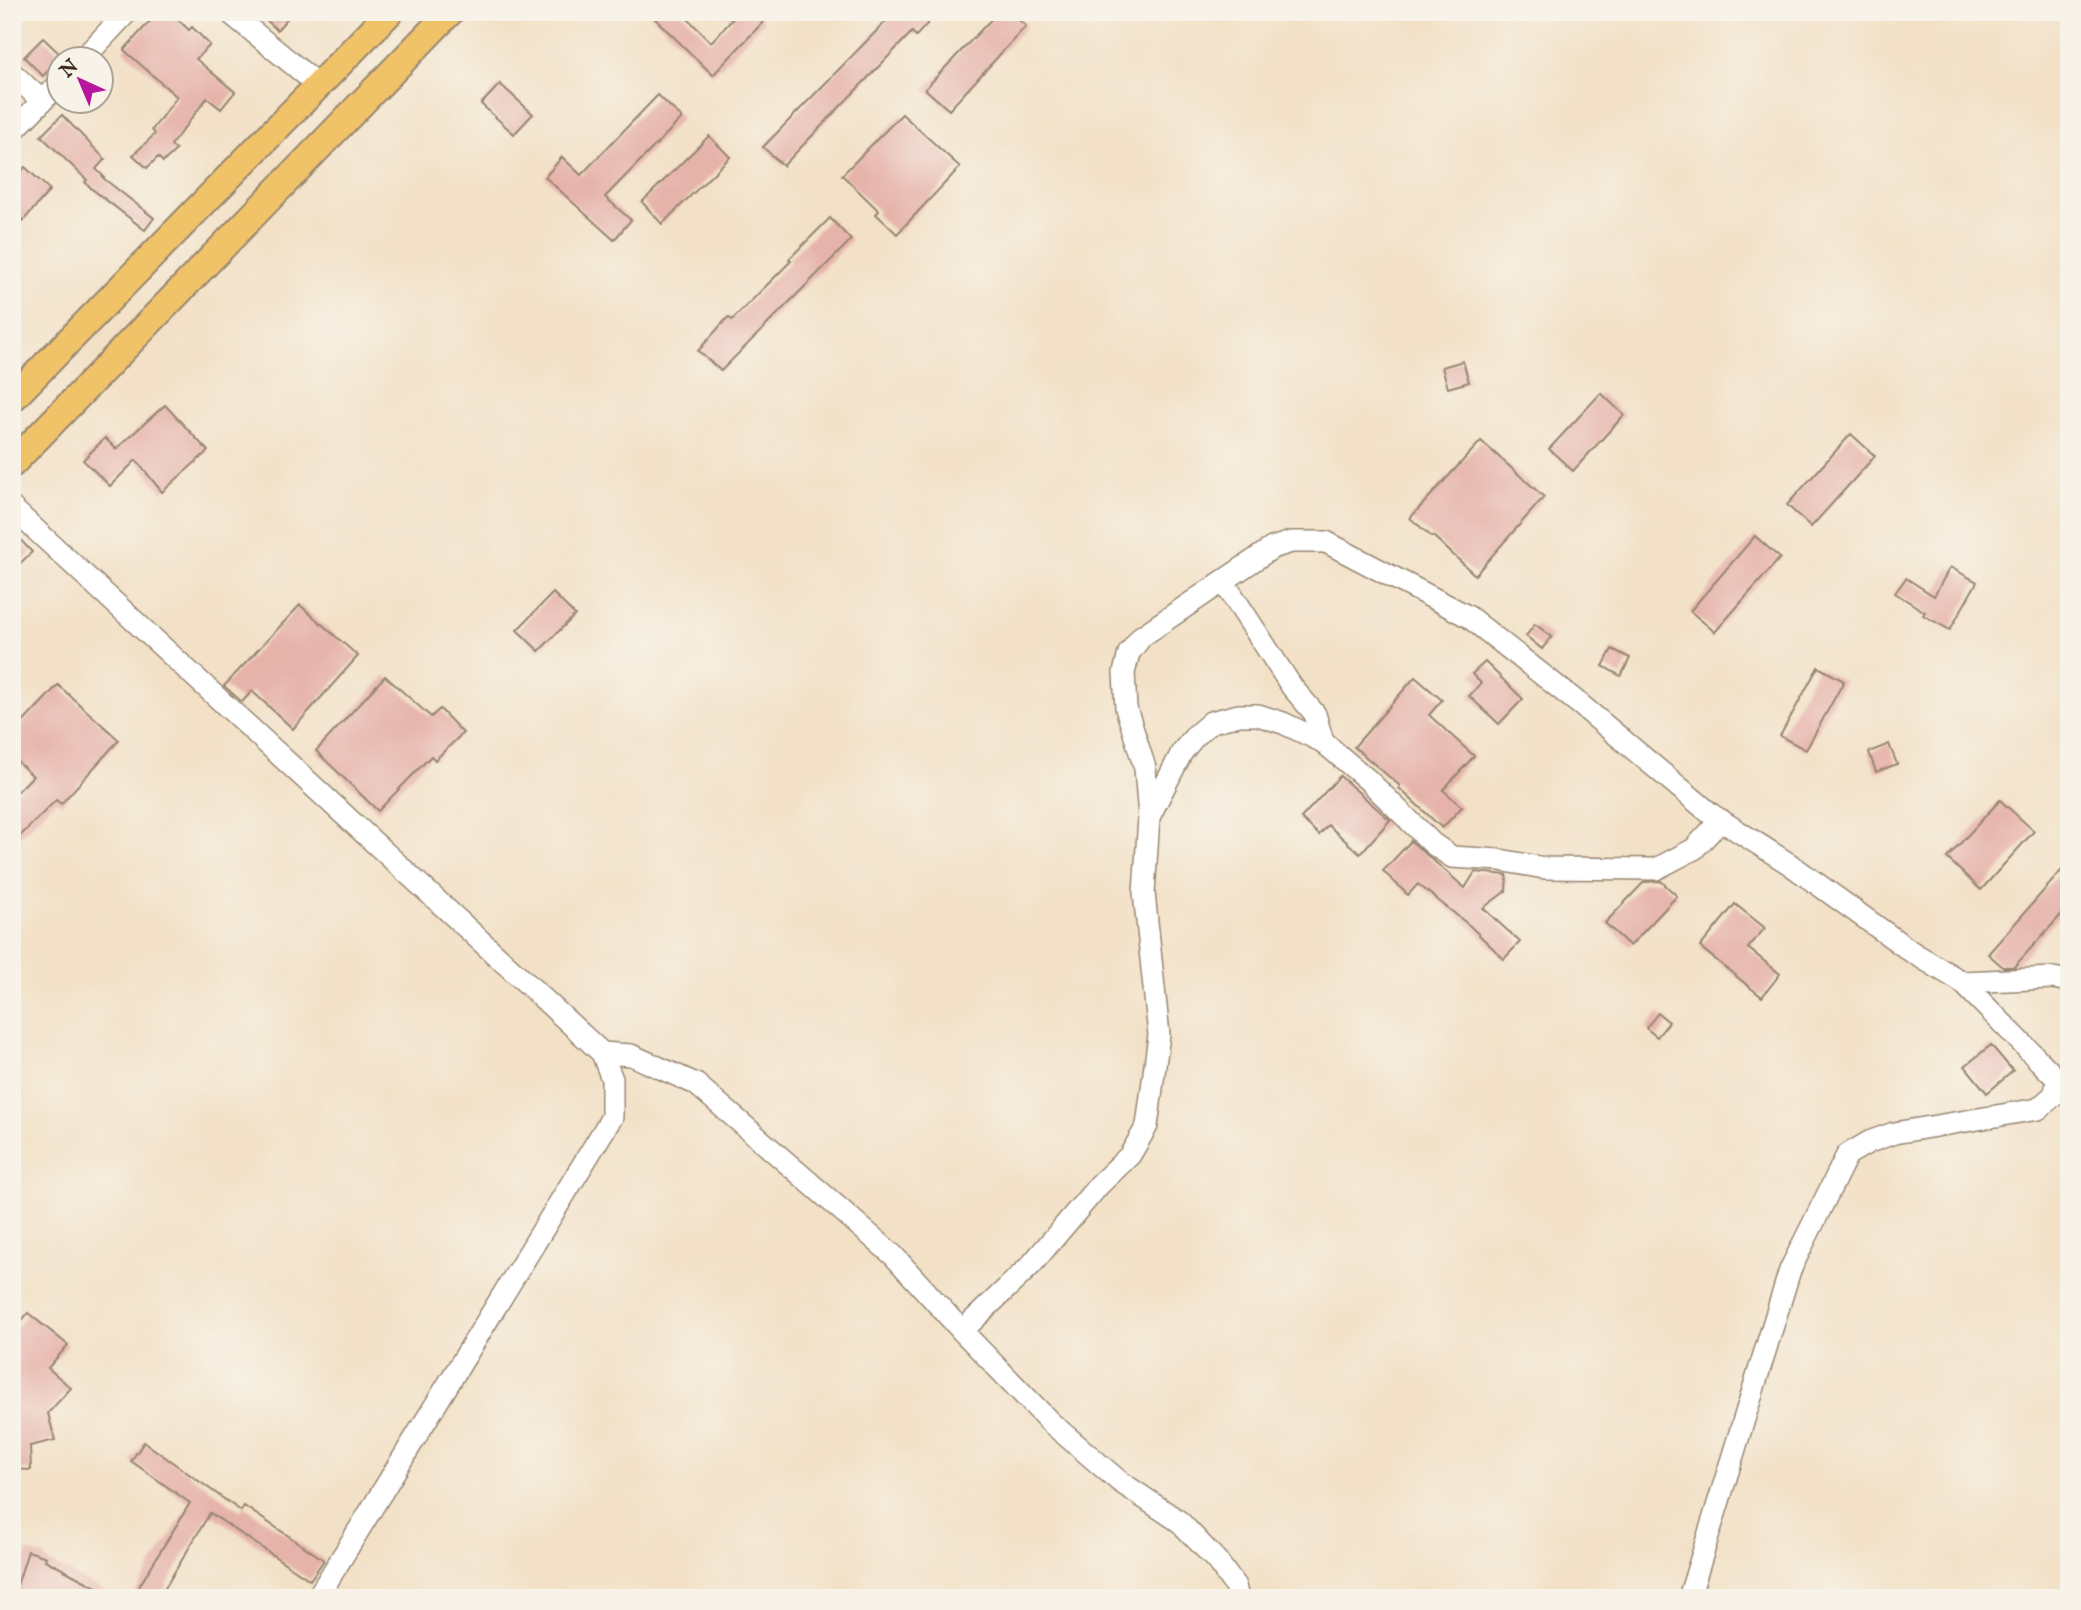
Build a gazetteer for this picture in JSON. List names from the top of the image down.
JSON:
{
  "north": "top left"
}
